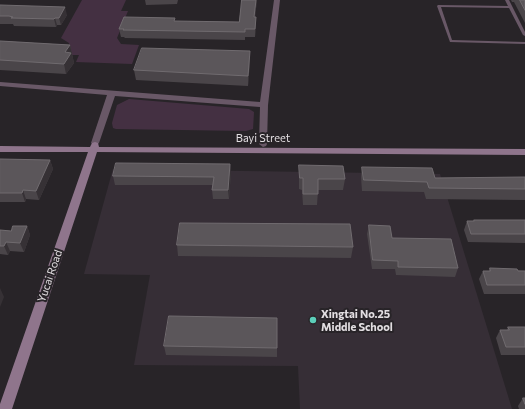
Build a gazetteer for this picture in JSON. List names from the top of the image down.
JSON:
{
  "streets": {
    "street": ["Bayi Street", "Yucai Road"]
  },
  "crossings": [
    ["Bayi Street", "Yucai Road"]
  ],
  "places": ["Xingtai No.25 Middle School"]
}
